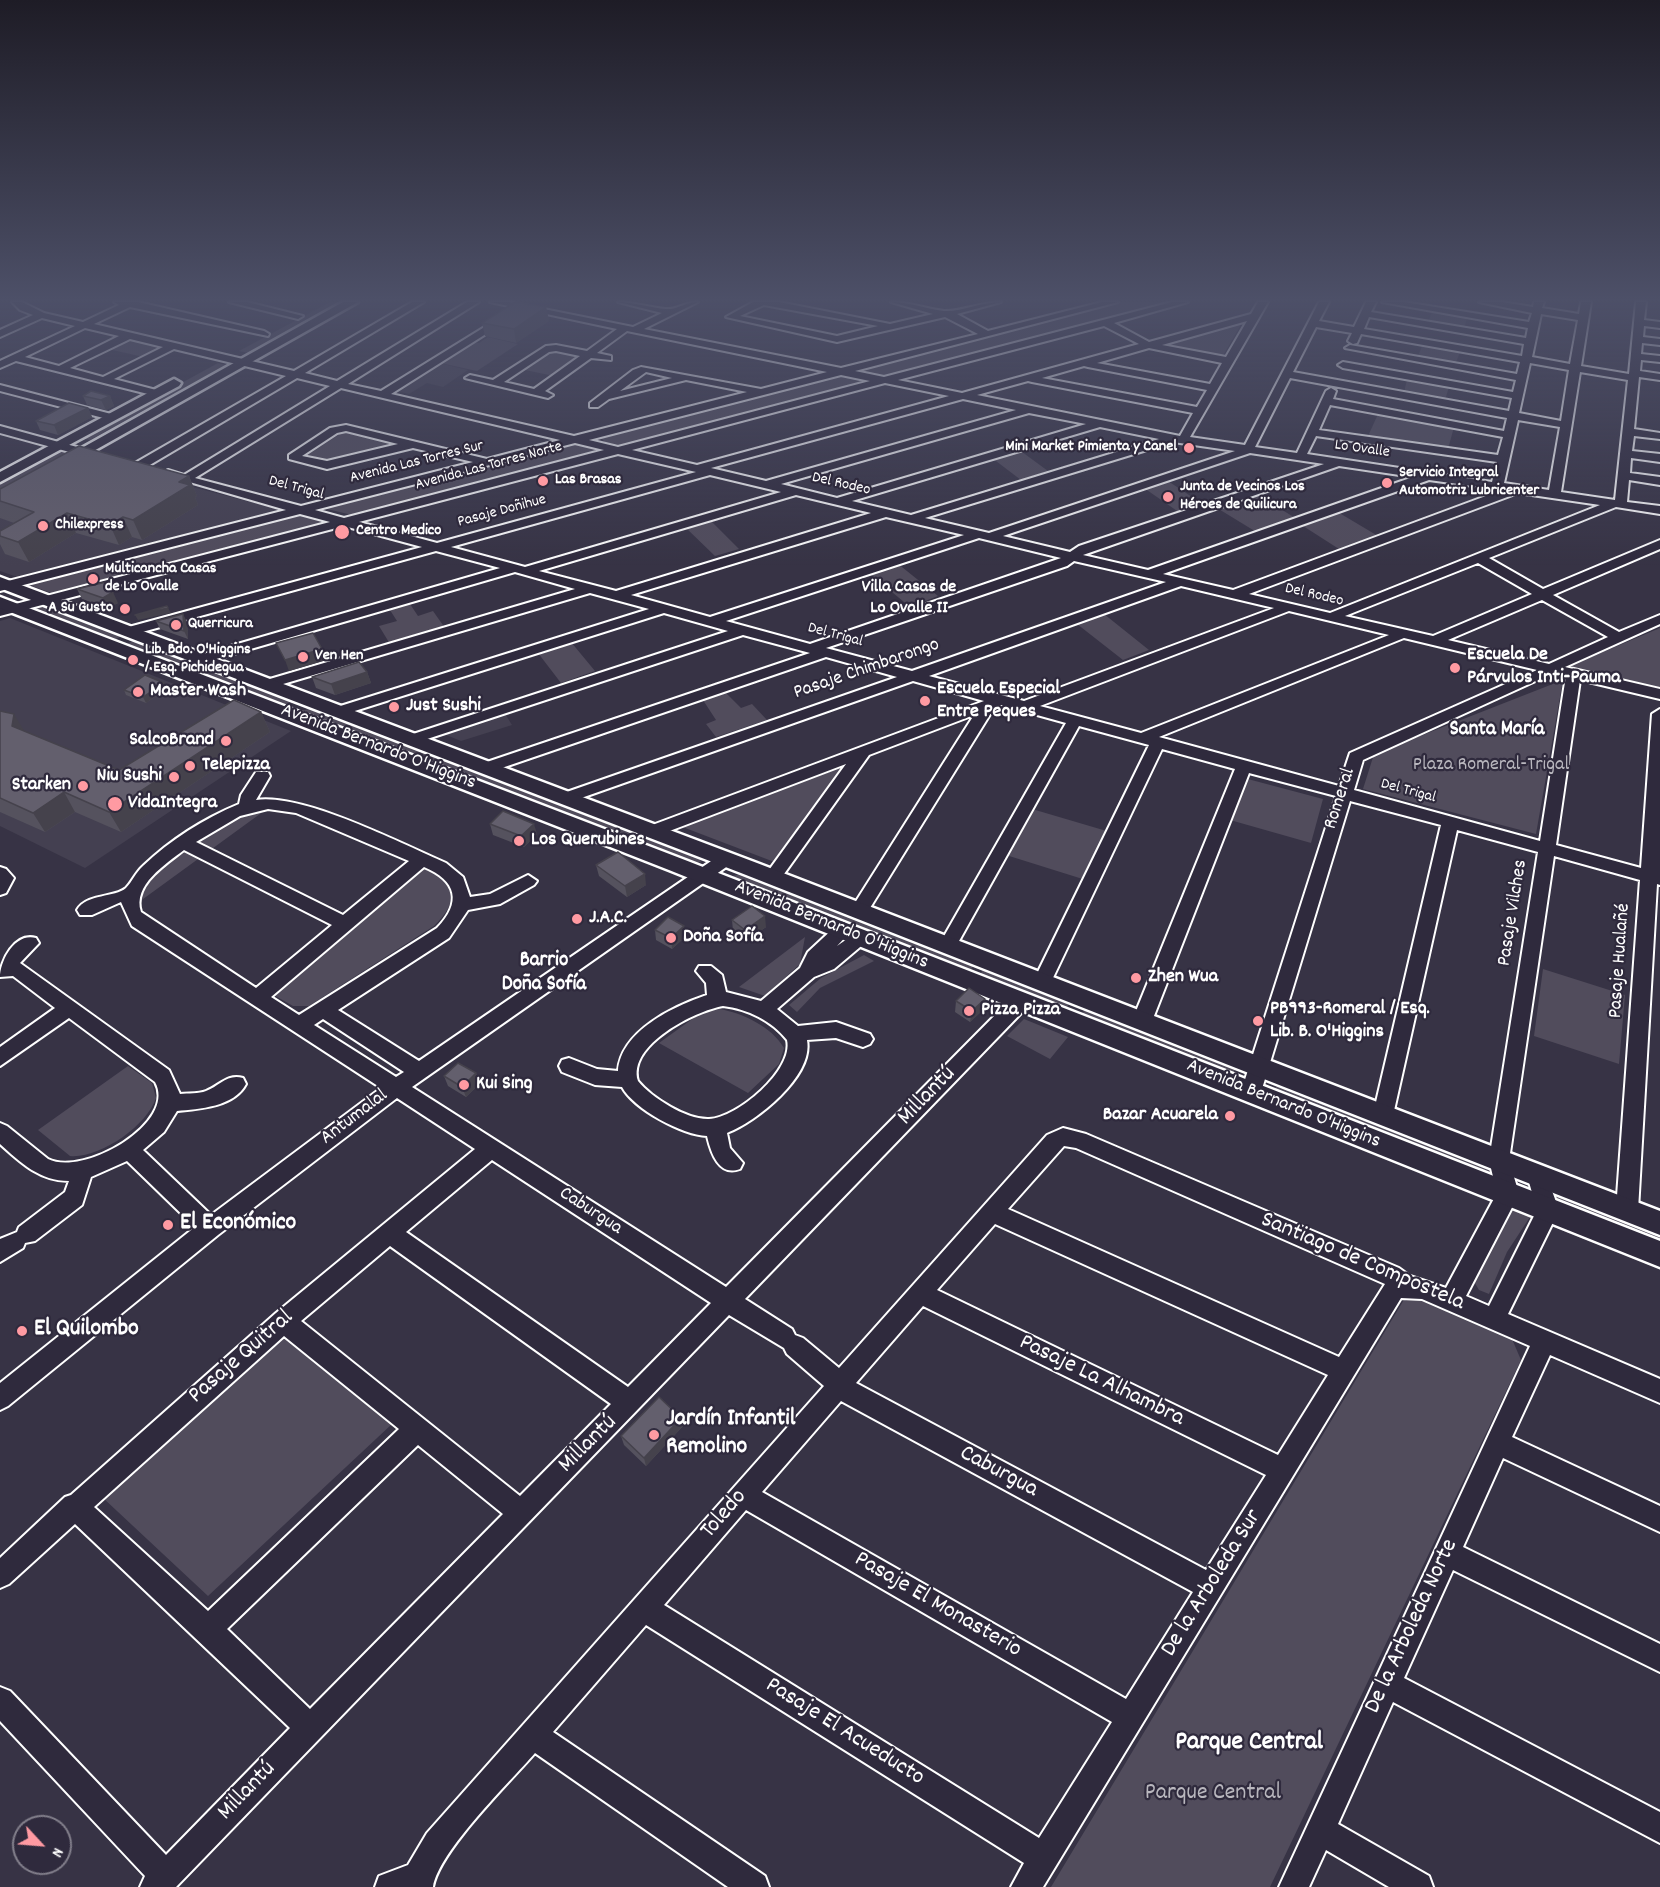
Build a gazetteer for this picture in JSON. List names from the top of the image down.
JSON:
{
  "streets": {
    "main road": ["Avenida Bernardo O'Higgins"],
    "street": [
      "Lo Ovalle",
      "Avenida Las Torres Sur",
      "Avenida Las Torres Norte",
      "Del Rodeo",
      "Del Trigal",
      "Pasaje Doñihue",
      "Pasaje Chimbarongo",
      "Romeral",
      "Pasaje Vilches",
      "Pasaje Hualañé",
      "Millantú",
      "Antumalal",
      "Caburgua",
      "Santiago de Compostela",
      "Pasaje Quitral",
      "Pasaje La Alhambra",
      "Toledo",
      "De la Arboleda Sur",
      "Pasaje El Monasterio",
      "De la Arboleda Norte",
      "Pasaje El Acueducto"
    ]
  },
  "crossings": [
    ["Lo Ovalle", "Pasaje Doñihue"],
    ["Avenida Las Torres Sur", "Del Rodeo"],
    ["Avenida Las Torres Sur", "Del Trigal"],
    ["Avenida Las Torres Sur", "Avenida Bernardo O'Higgins"],
    ["Avenida Las Torres Norte", "Del Rodeo"],
    ["Avenida Las Torres Norte", "Del Trigal"],
    ["Avenida Las Torres Norte", "Avenida Bernardo O'Higgins"],
    ["Del Rodeo", "Pasaje Doñihue"],
    ["Del Rodeo", "Pasaje Chimbarongo"],
    ["Del Rodeo", "Romeral"],
    ["Del Rodeo", "Pasaje Vilches"],
    ["Del Trigal", "Pasaje Doñihue"],
    ["Del Trigal", "Pasaje Chimbarongo"],
    ["Del Trigal", "Romeral"],
    ["Del Trigal", "Pasaje Vilches"],
    ["Del Trigal", "Pasaje Hualañé"],
    ["Pasaje Doñihue", "Avenida Bernardo O'Higgins"],
    ["Pasaje Chimbarongo", "Avenida Bernardo O'Higgins"],
    ["Avenida Bernardo O'Higgins", "Romeral"],
    ["Avenida Bernardo O'Higgins", "Pasaje Vilches"],
    ["Avenida Bernardo O'Higgins", "Pasaje Hualañé"],
    ["Avenida Bernardo O'Higgins", "Millantú"],
    ["Avenida Bernardo O'Higgins", "Antumalal"],
    ["Millantú", "Caburgua"],
    ["Antumalal", "Caburgua"],
    ["Caburgua", "Pasaje Quitral"],
    ["Caburgua", "Toledo"],
    ["Caburgua", "De la Arboleda Sur"],
    ["Santiago de Compostela", "Toledo"],
    ["Santiago de Compostela", "De la Arboleda Sur"],
    ["Santiago de Compostela", "De la Arboleda Norte"],
    ["Pasaje La Alhambra", "Toledo"],
    ["Pasaje La Alhambra", "De la Arboleda Sur"],
    ["Toledo", "Pasaje El Monasterio"],
    ["Toledo", "Pasaje El Acueducto"],
    ["De la Arboleda Sur", "Pasaje El Monasterio"],
    ["De la Arboleda Sur", "Pasaje El Acueducto"]
  ],
  "districts": [
    "Villa Casas de Lo Ovalle II",
    "Santa María",
    "Barrio Doña Sofía",
    "Parque Central"
  ],
  "parks": ["Plaza Romeral-Trigal", "Parque Central"],
  "places": [
    "Mini Market Pimienta y Canel",
    "Las Brasas",
    "Servicio Integral Automotriz Lubricenter",
    "Junta de Vecinos Los Héroes de Quilicura",
    "Chilexpress",
    "Centro Medico",
    "Multicancha Casas de Lo Ovalle",
    "A Su Gusto",
    "Querricura",
    "Ven Hen",
    "Lib. Bdo. O'Higgins / Esq. Pichidegua",
    "Escuela De Párvulos Inti-Pauma",
    "Master Wash",
    "Escuela Especial Entre Peques",
    "Just Sushi",
    "SalcoBrand",
    "Telepizza",
    "Niu Sushi",
    "Starken",
    "VidaIntegra",
    "Los Querubines",
    "J.A.C.",
    "Doña Sofía",
    "Zhen Wua",
    "Pizza Pizza",
    "PB993-Romeral / Esq. Lib. B. O'Higgins",
    "Kui Sing",
    "Bazar Acuarela",
    "El Económico",
    "El Quilombo",
    "Jardín Infantil Remolino"
  ],
  "north": "bottom right"
}
